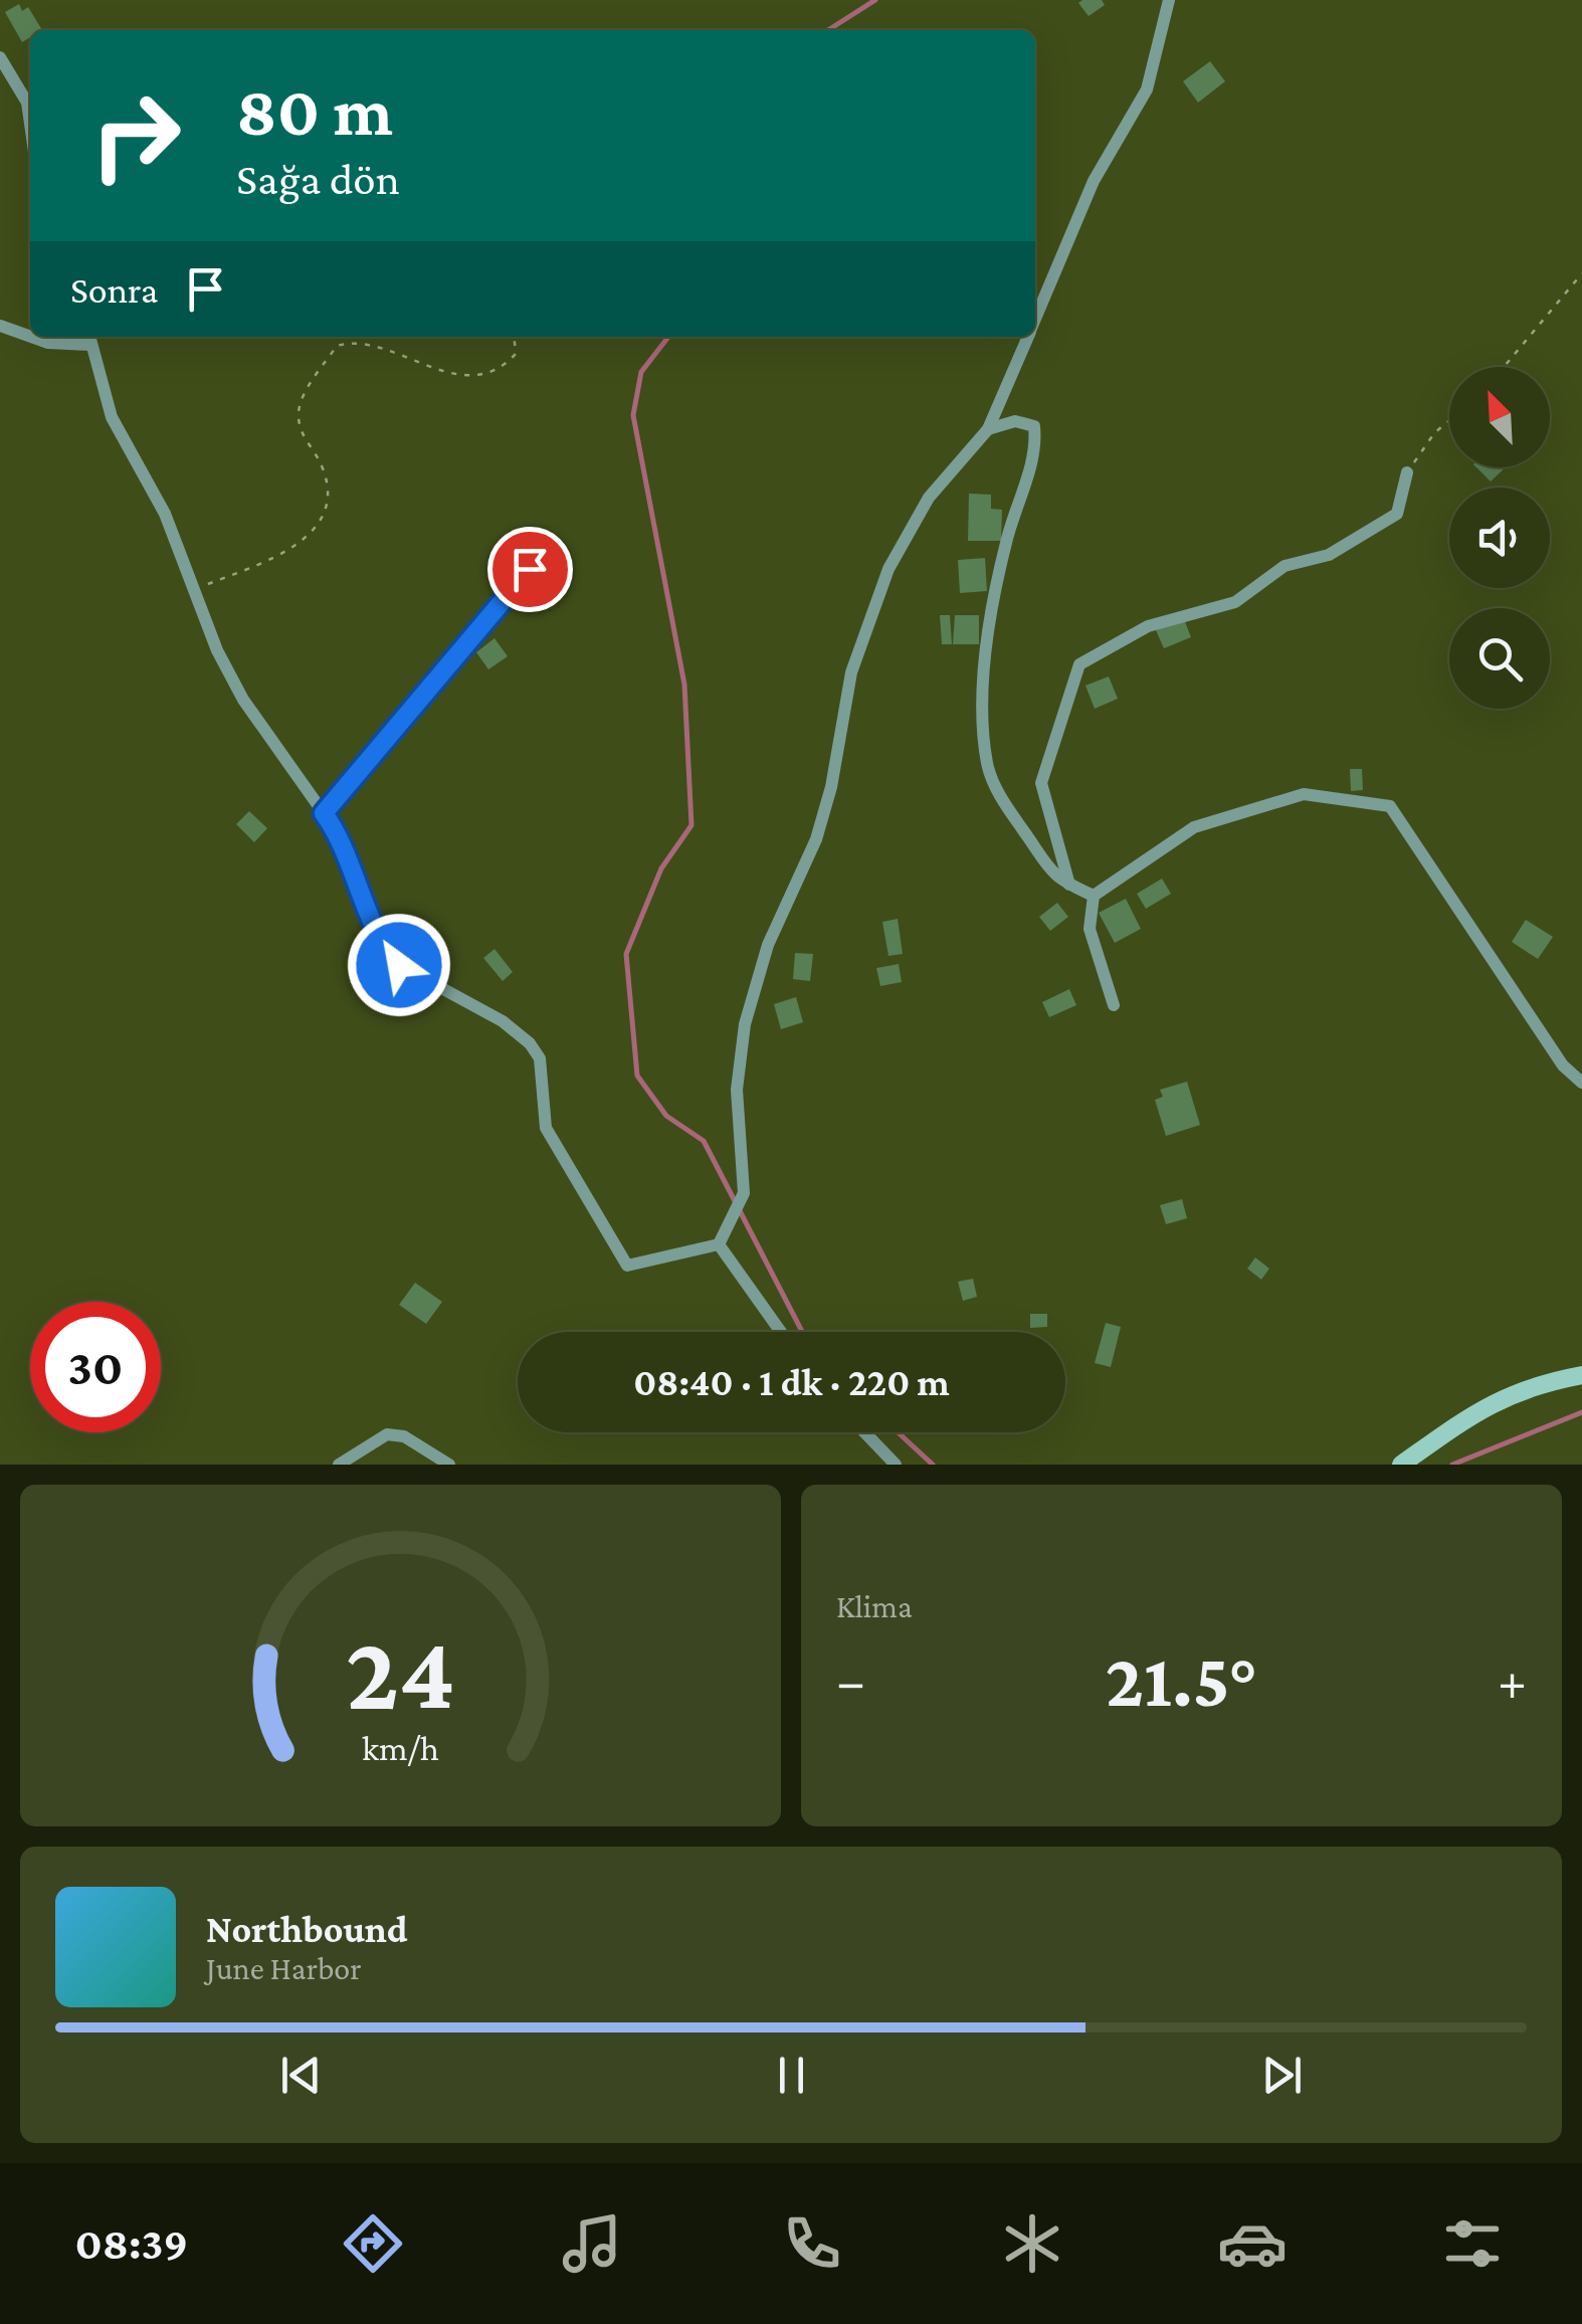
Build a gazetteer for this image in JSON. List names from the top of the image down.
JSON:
{
  "north": "top left",
  "page": {
    "turn": ["80 m", "Sağa dön"],
    "then": "Sonra",
    "limit": "30",
    "trip": "08:40 · 1 dk · 220 m",
    "tile": "Klima",
    "heat": ["−", "21.5°", "+"],
    "song": ["Northbound", "June Harbor"],
    "tabs": "08:39",
    "gauge": ["24", "km/h"]
  }
}
